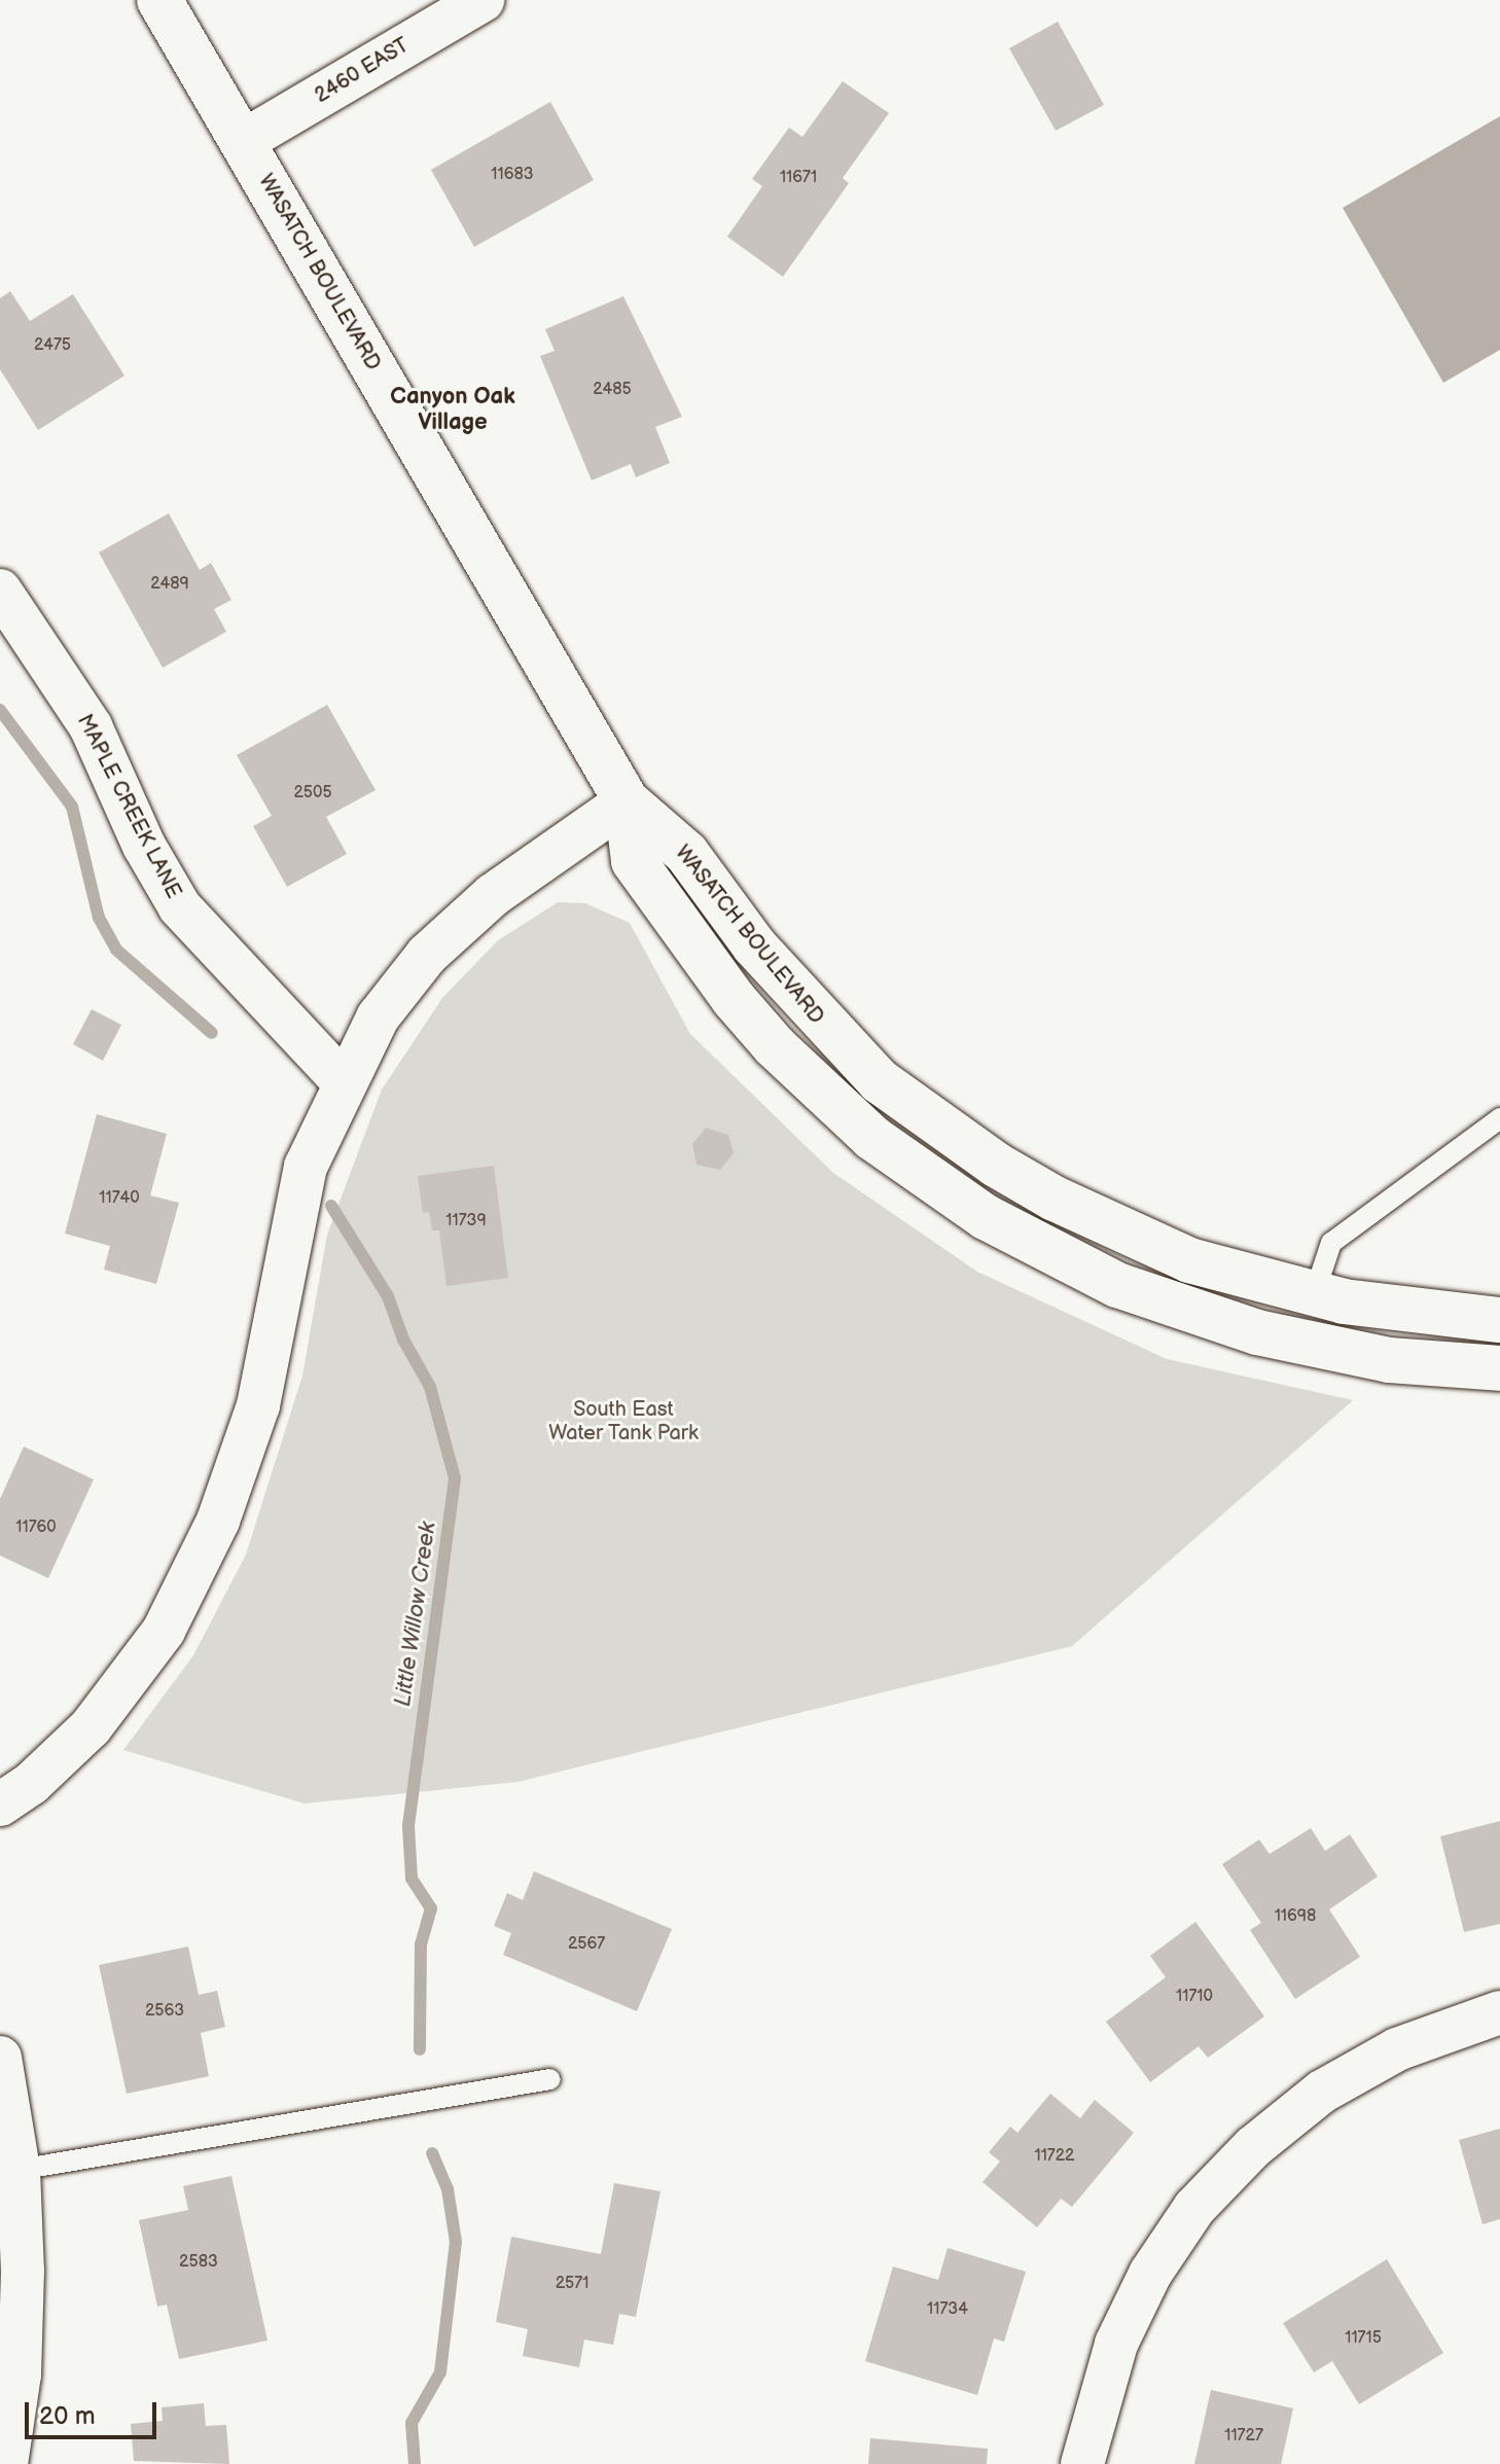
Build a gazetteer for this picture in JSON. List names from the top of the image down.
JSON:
{
  "streets": {
    "main road": ["WASATCH BOULEVARD"],
    "street": ["2460 EAST", "MAPLE CREEK LANE"]
  },
  "crossings": [
    ["2460 EAST", "WASATCH BOULEVARD"]
  ],
  "districts": ["Canyon Oak Village"],
  "water": ["Little Willow Creek"],
  "parks": ["South East Water Tank Park"],
  "house_numbers": [
    "11683",
    "11671",
    "2475",
    "2485",
    "2489",
    "2505",
    "11740",
    "11739",
    "11760",
    "11698",
    "2567",
    "11710",
    "2563",
    "11722",
    "2583",
    "2571",
    "11734",
    "11715",
    "11727"
  ],
  "scale_bar": "20 m"
}
